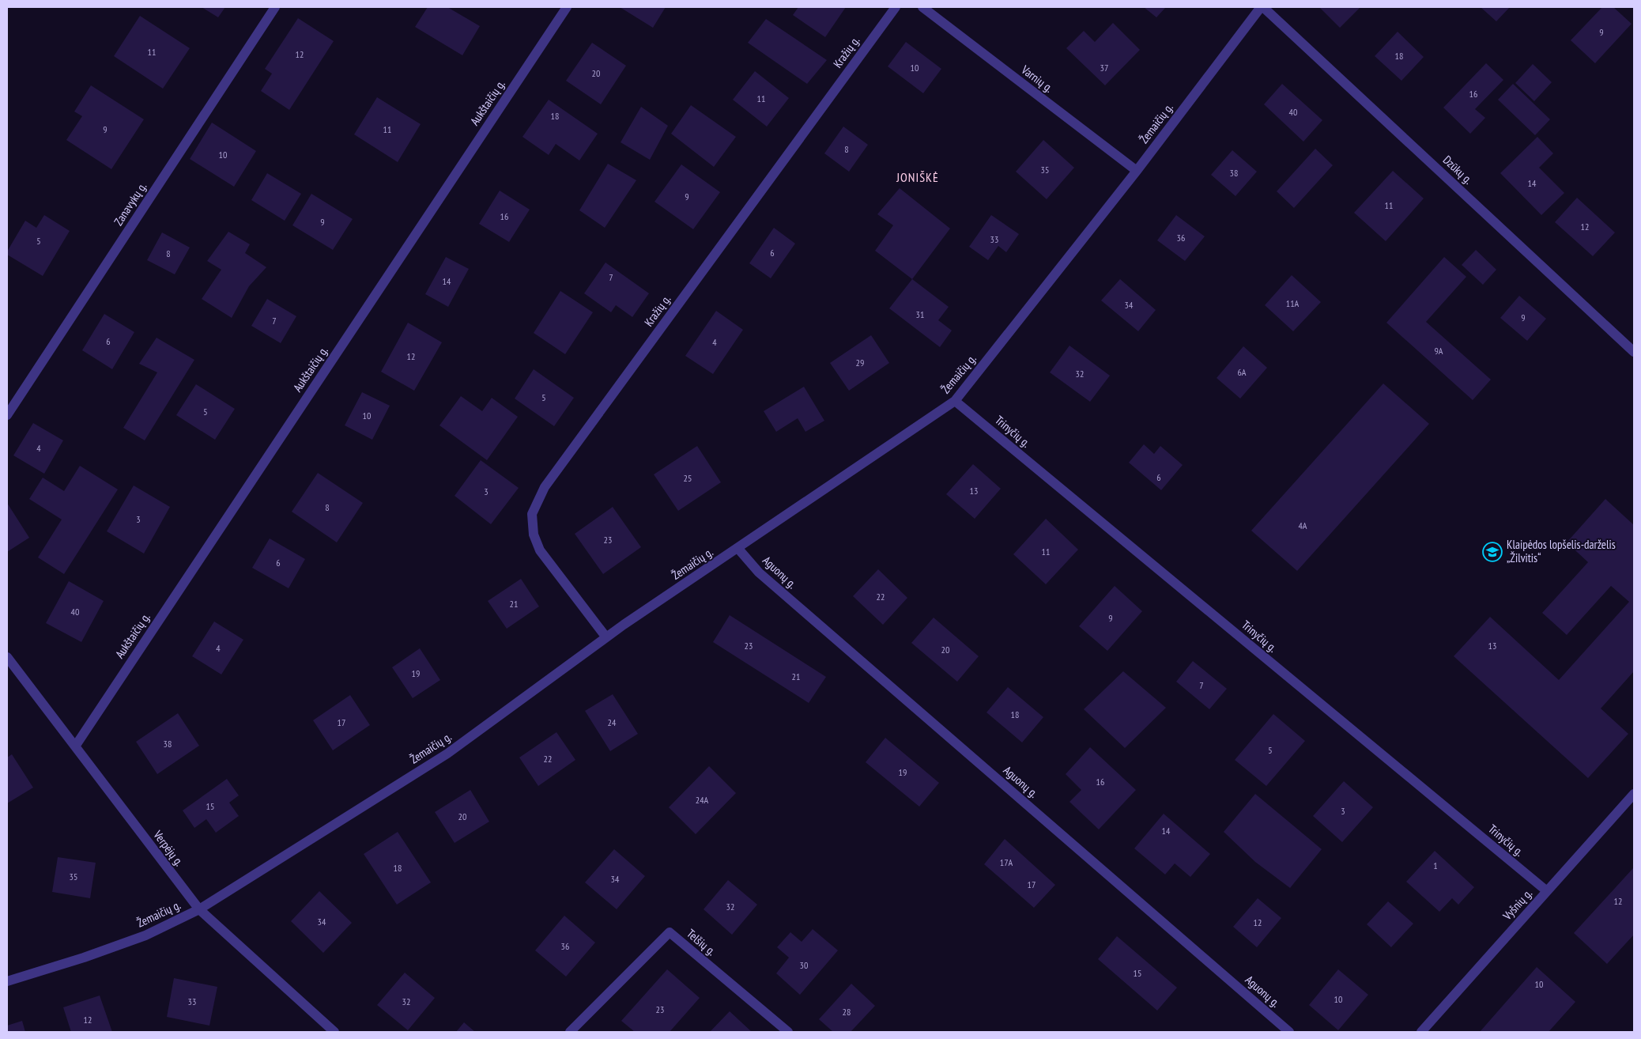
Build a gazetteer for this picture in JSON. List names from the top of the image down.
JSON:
{
  "streets": {
    "street": [
      "Kražių g.",
      "Varnių g.",
      "Aukštaičių g.",
      "Žemaičių g.",
      "Dzūkų g.",
      "Zanavykų g.",
      "Trinyčių g.",
      "Aguonų g.",
      "Verpėjų g.",
      "Vyšnių g.",
      "Telšių g."
    ]
  },
  "crossings": [
    ["Kražių g.", "Žemaičių g."],
    ["Varnių g.", "Žemaičių g."],
    ["Aukštaičių g.", "Verpėjų g."],
    ["Žemaičių g.", "Dzūkų g."],
    ["Žemaičių g.", "Trinyčių g."],
    ["Žemaičių g.", "Aguonų g."],
    ["Žemaičių g.", "Verpėjų g."],
    ["Trinyčių g.", "Vyšnių g."]
  ],
  "districts": ["JONIŠKĖ"],
  "places": {
    "school or university": ["Klaipėdos lopšelis-darželis „Žilvitis“"]
  },
  "house_numbers": [
    "9",
    "11",
    "12",
    "18",
    "10",
    "37",
    "20",
    "16",
    "11",
    "40",
    "18",
    "9",
    "11",
    "8",
    "10",
    "35",
    "38",
    "14",
    "9",
    "11",
    "16",
    "9",
    "12",
    "36",
    "33",
    "5",
    "6",
    "8",
    "7",
    "14",
    "11A",
    "34",
    "31",
    "9",
    "7",
    "6",
    "4",
    "9A",
    "12",
    "29",
    "6A",
    "32",
    "5",
    "5",
    "10",
    "4",
    "6",
    "25",
    "13",
    "3",
    "8",
    "3",
    "4A",
    "23",
    "11",
    "6",
    "22",
    "21",
    "40",
    "9",
    "23",
    "13",
    "4",
    "20",
    "19",
    "21",
    "7",
    "18",
    "17",
    "24",
    "38",
    "5",
    "22",
    "19",
    "16",
    "24A",
    "15",
    "3",
    "20",
    "14",
    "17A",
    "1",
    "18",
    "35",
    "34",
    "17",
    "12",
    "32",
    "34",
    "12",
    "36",
    "30",
    "15",
    "10",
    "10",
    "33",
    "32",
    "23",
    "28",
    "12"
  ]
}
